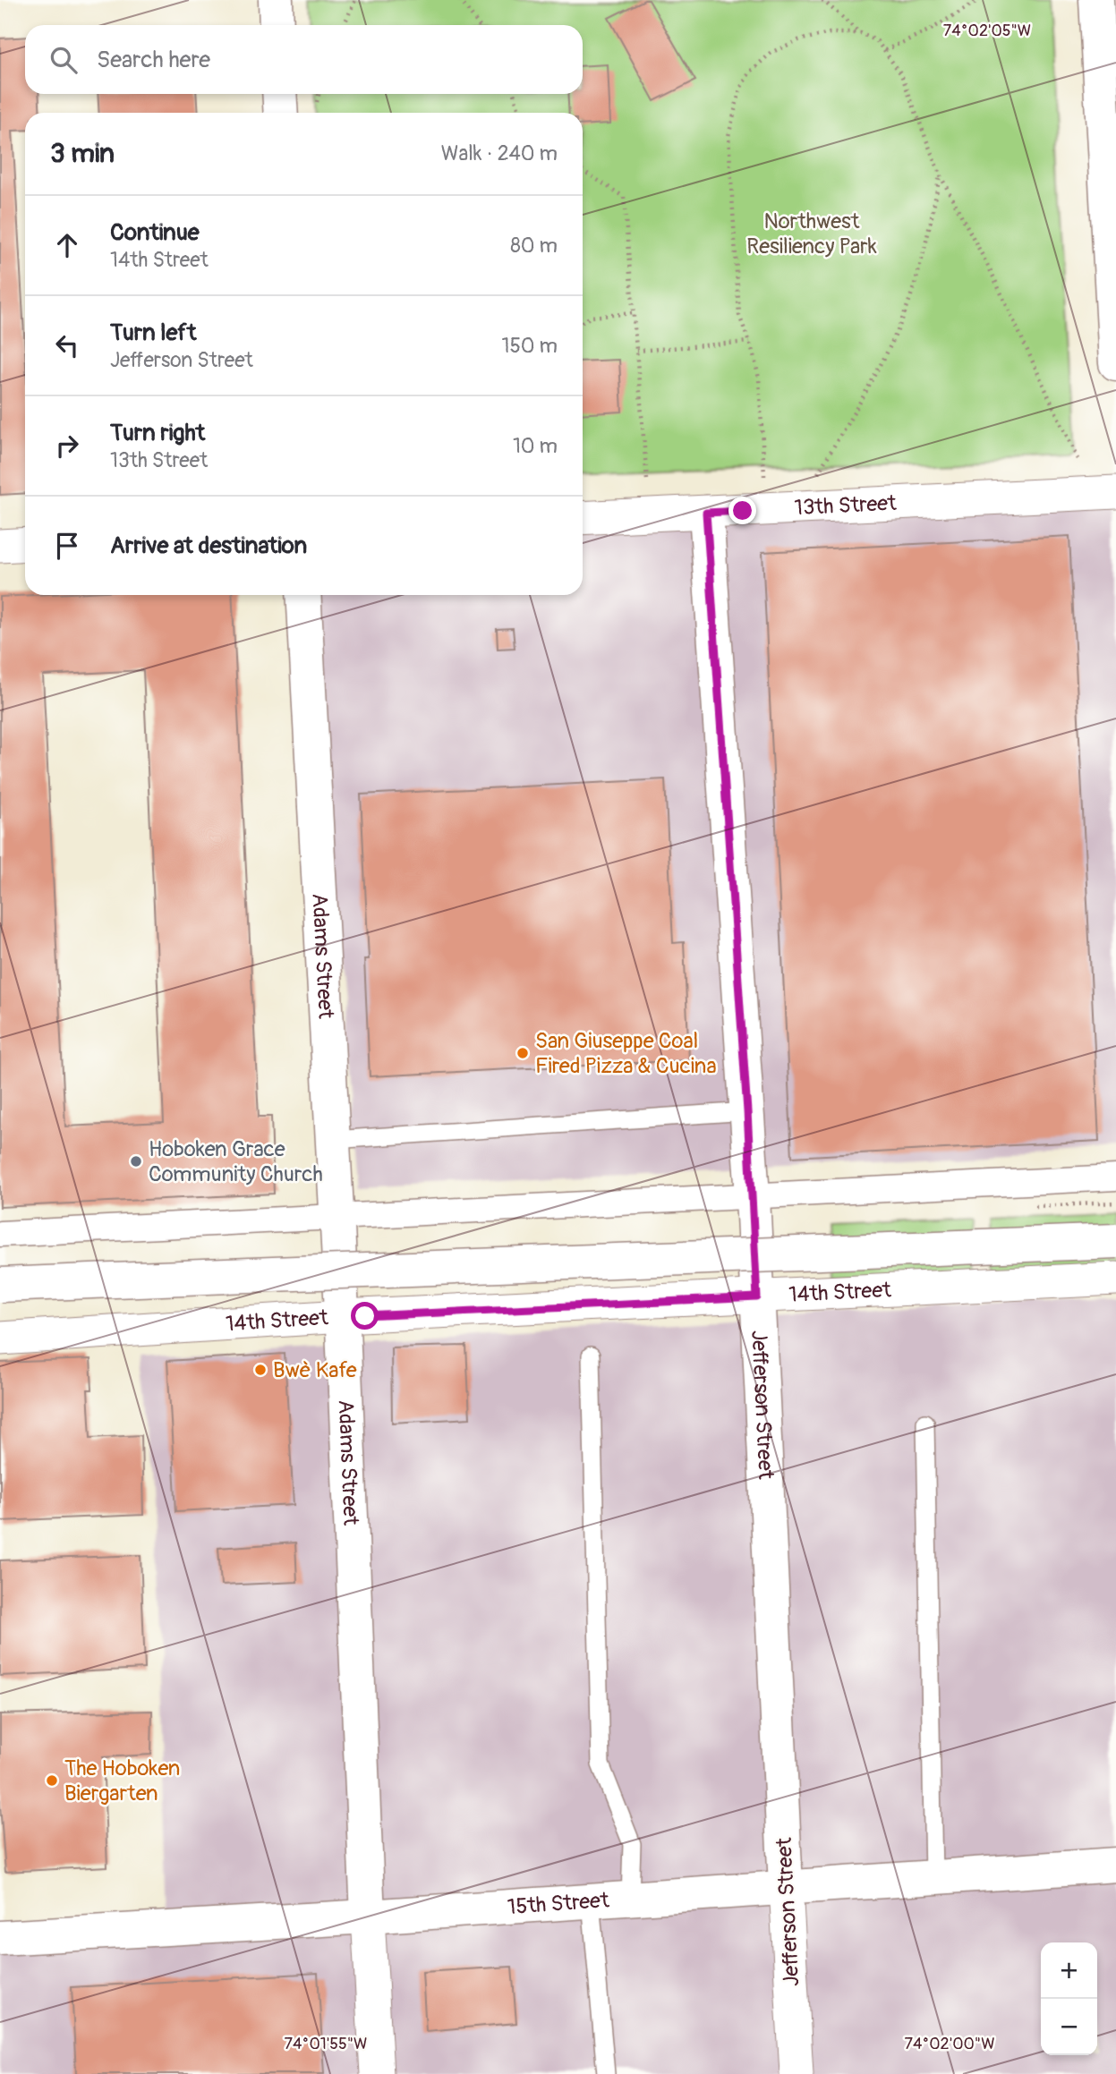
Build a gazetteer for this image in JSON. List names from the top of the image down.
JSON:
{
  "streets": {
    "street": [
      "13th Street",
      "Adams Street",
      "14th Street",
      "Jefferson Street",
      "15th Street"
    ]
  },
  "crossings": [
    ["13th Street", "Jefferson Street"],
    ["Adams Street", "14th Street"],
    ["Adams Street", "15th Street"],
    ["14th Street", "Jefferson Street"],
    ["Jefferson Street", "15th Street"]
  ],
  "parks": ["Northwest Resiliency Park"],
  "places": [
    "San Giuseppe Coal Fired Pizza & Cucina",
    "Hoboken Grace Community Church",
    "Bwè Kafe",
    "The Hoboken Biergarten"
  ],
  "page": {
    "search": "Search here",
    "heading": ["3 min", "Walk · 240 m"],
    "list": [
      ["Continue", "14th Street", "80 m"],
      ["Turn left", "Jefferson Street", "150 m"],
      ["Turn right", "13th Street", "10 m"],
      "Arrive at destination"
    ],
    "map_buttons": ["+", "−"]
  },
  "coordinates": ["74°02'05\"W", "74°01'55\"W", "74°02'00\"W"]
}
